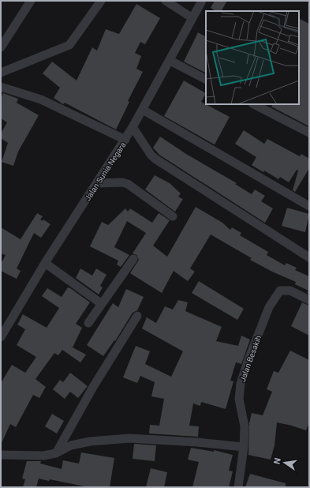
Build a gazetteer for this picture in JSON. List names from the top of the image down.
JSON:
{
  "streets": {
    "street": ["Jalan Sunia Negara", "Jalan Besakih"]
  },
  "north": "left"
}
